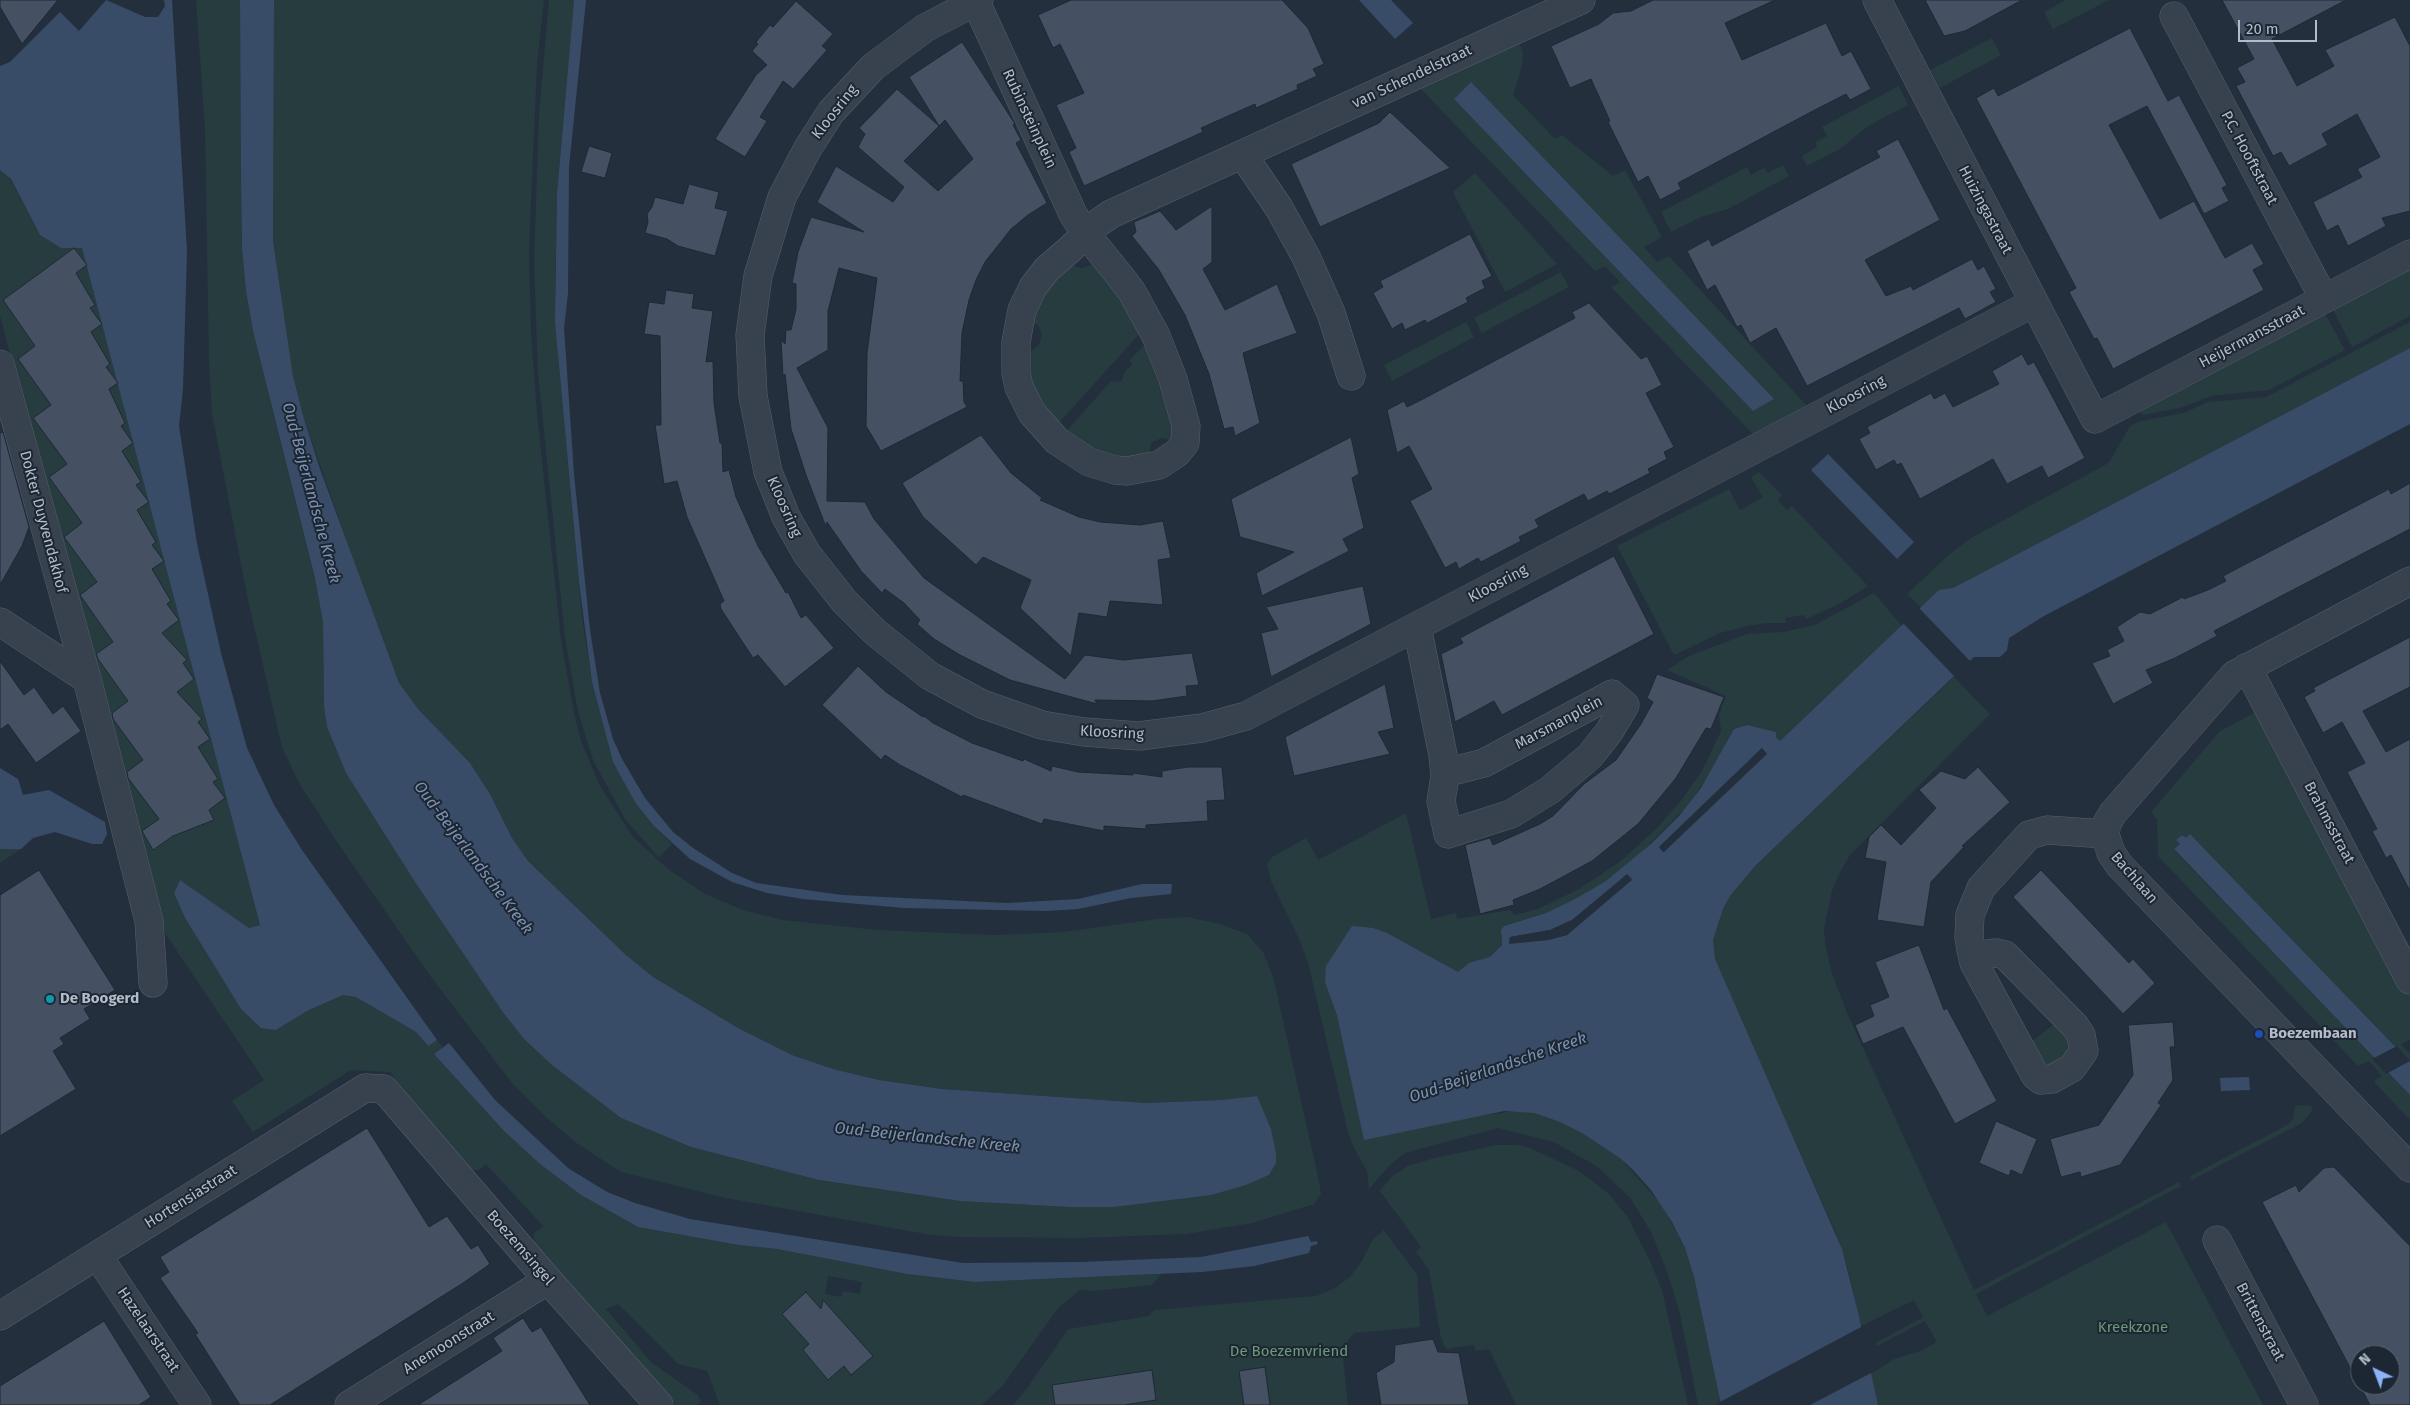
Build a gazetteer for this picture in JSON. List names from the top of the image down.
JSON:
{
  "streets": {
    "street": [
      "van Schendelstraat",
      "Kloosring",
      "Rubinsteinplein",
      "P.C. Hooftstraat",
      "Huizingastraat",
      "Heijermansstraat",
      "Dokter Duyvendakhof",
      "Marsmanplein",
      "Brahmsstraat",
      "Bachlaan",
      "Hortensiastraat",
      "Boezemsingel",
      "Brittenstraat",
      "Hazelaarstraat",
      "Anemoonstraat"
    ]
  },
  "crossings": [
    ["van Schendelstraat", "Rubinsteinplein"],
    ["Kloosring", "Rubinsteinplein"],
    ["Kloosring", "Huizingastraat"],
    ["Kloosring", "Marsmanplein"],
    ["P.C. Hooftstraat", "Heijermansstraat"],
    ["Huizingastraat", "Heijermansstraat"],
    ["Brahmsstraat", "Bachlaan"],
    ["Hortensiastraat", "Boezemsingel"],
    ["Hortensiastraat", "Hazelaarstraat"],
    ["Boezemsingel", "Anemoonstraat"]
  ],
  "water": ["Oud-Beijerlandsche Kreek"],
  "parks": ["Kreekzone", "De Boezemvriend"],
  "places": ["De Boogerd", "Boezembaan"],
  "scale_bar": "20 m",
  "north": "top left"
}
